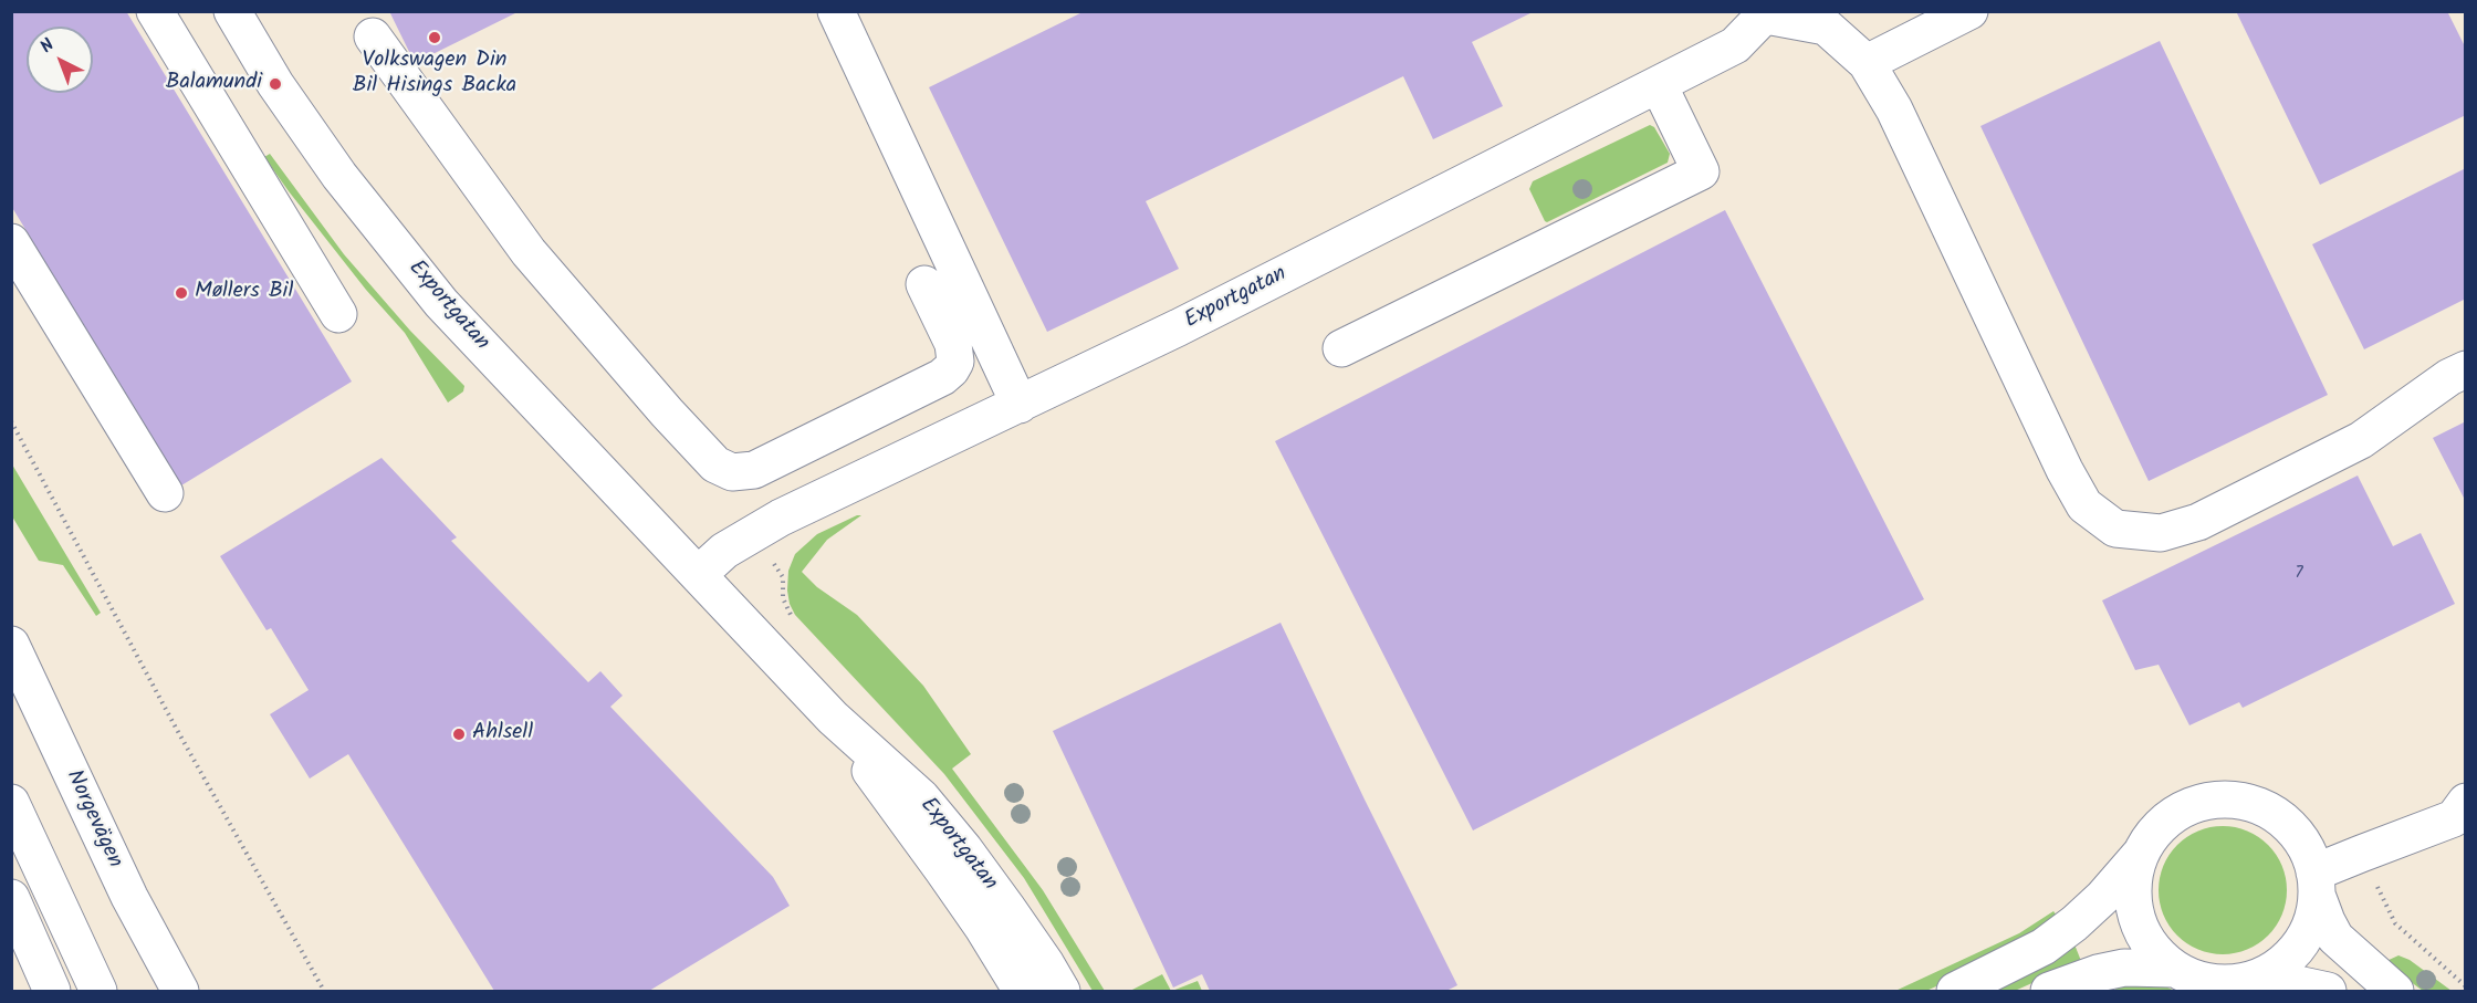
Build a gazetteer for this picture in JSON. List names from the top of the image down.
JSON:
{
  "streets": {
    "main road": ["Exportgatan", "Norgevägen"]
  },
  "places": [
    "Volkswagen Din Bil Hisings Backa",
    "Balamundi",
    "Møllers Bil",
    "Ahlsell"
  ],
  "house_numbers": ["7"],
  "north": "top left"
}
